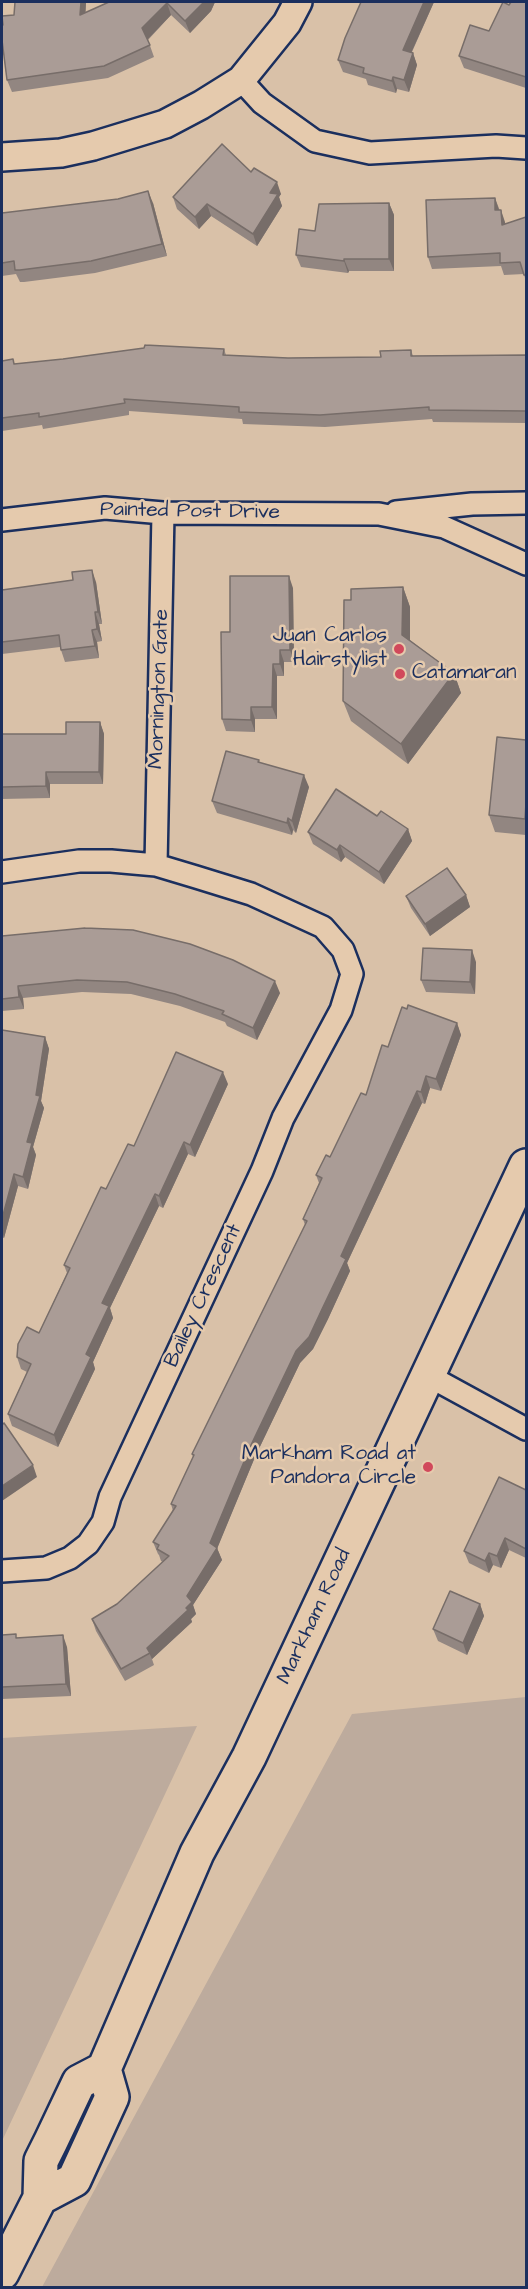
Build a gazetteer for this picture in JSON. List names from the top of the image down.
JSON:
{
  "streets": {
    "main road": ["Markham Road"],
    "street": ["Painted Post Drive", "Mornington Gate", "Bailey Crescent"]
  },
  "crossings": [
    ["Painted Post Drive", "Mornington Gate"],
    ["Mornington Gate", "Bailey Crescent"]
  ],
  "places": ["Juan Carlos Hairstylist", "Catamaran", "Markham Road at Pandora Circle"]
}
